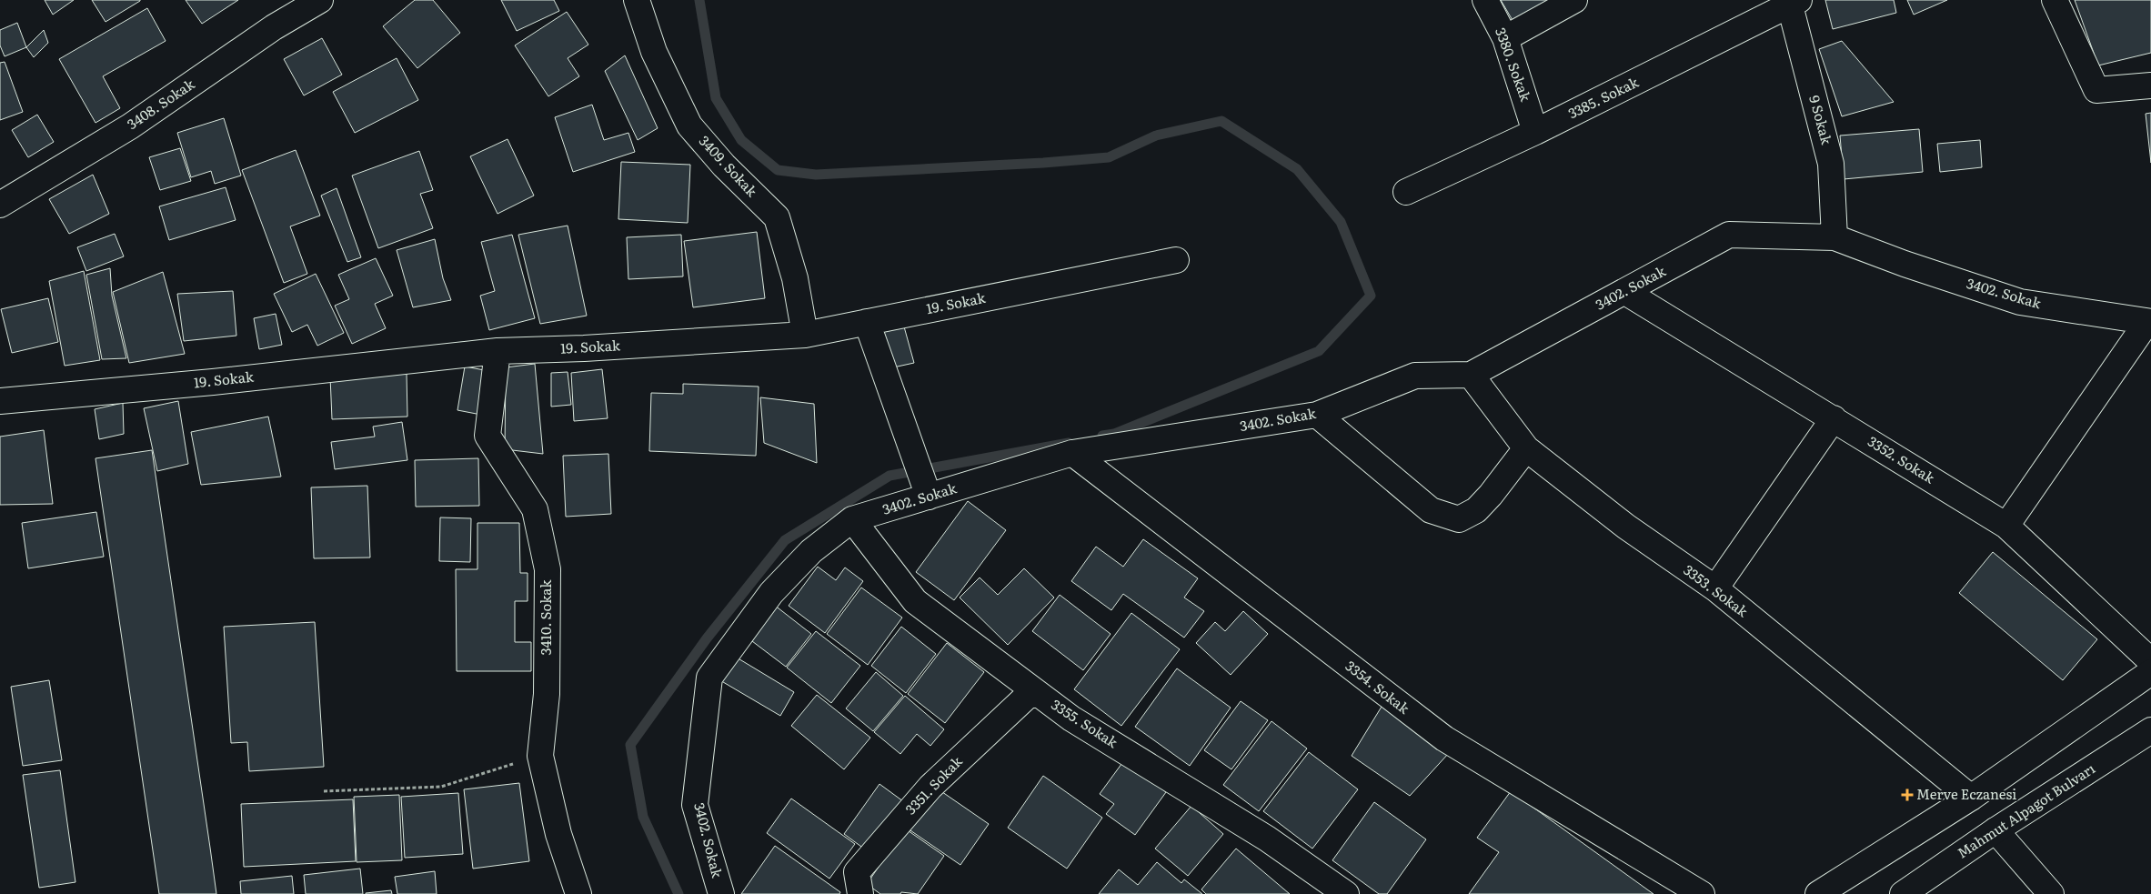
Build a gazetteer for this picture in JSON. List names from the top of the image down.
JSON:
{
  "streets": {
    "street": [
      "3380. Sokak",
      "3385. Sokak",
      "3408. Sokak",
      "9 Sokak",
      "3409. Sokak",
      "3402. Sokak",
      "19. Sokak",
      "3352. Sokak",
      "3353. Sokak",
      "3410. Sokak",
      "3354. Sokak",
      "3355. Sokak",
      "3351. Sokak",
      "Mahmut Alpagot Bulvarı"
    ]
  },
  "crossings": [
    ["3380. Sokak", "3385. Sokak"],
    ["3385. Sokak", "9 Sokak"],
    ["9 Sokak", "3402. Sokak"],
    ["3409. Sokak", "19. Sokak"],
    ["3402. Sokak", "3352. Sokak"],
    ["3402. Sokak", "3353. Sokak"],
    ["3402. Sokak", "3354. Sokak"],
    ["3402. Sokak", "3355. Sokak"],
    ["19. Sokak", "3410. Sokak"],
    ["3355. Sokak", "3351. Sokak"]
  ],
  "places": {
    "health": ["Merve Eczanesi"]
  }
}
